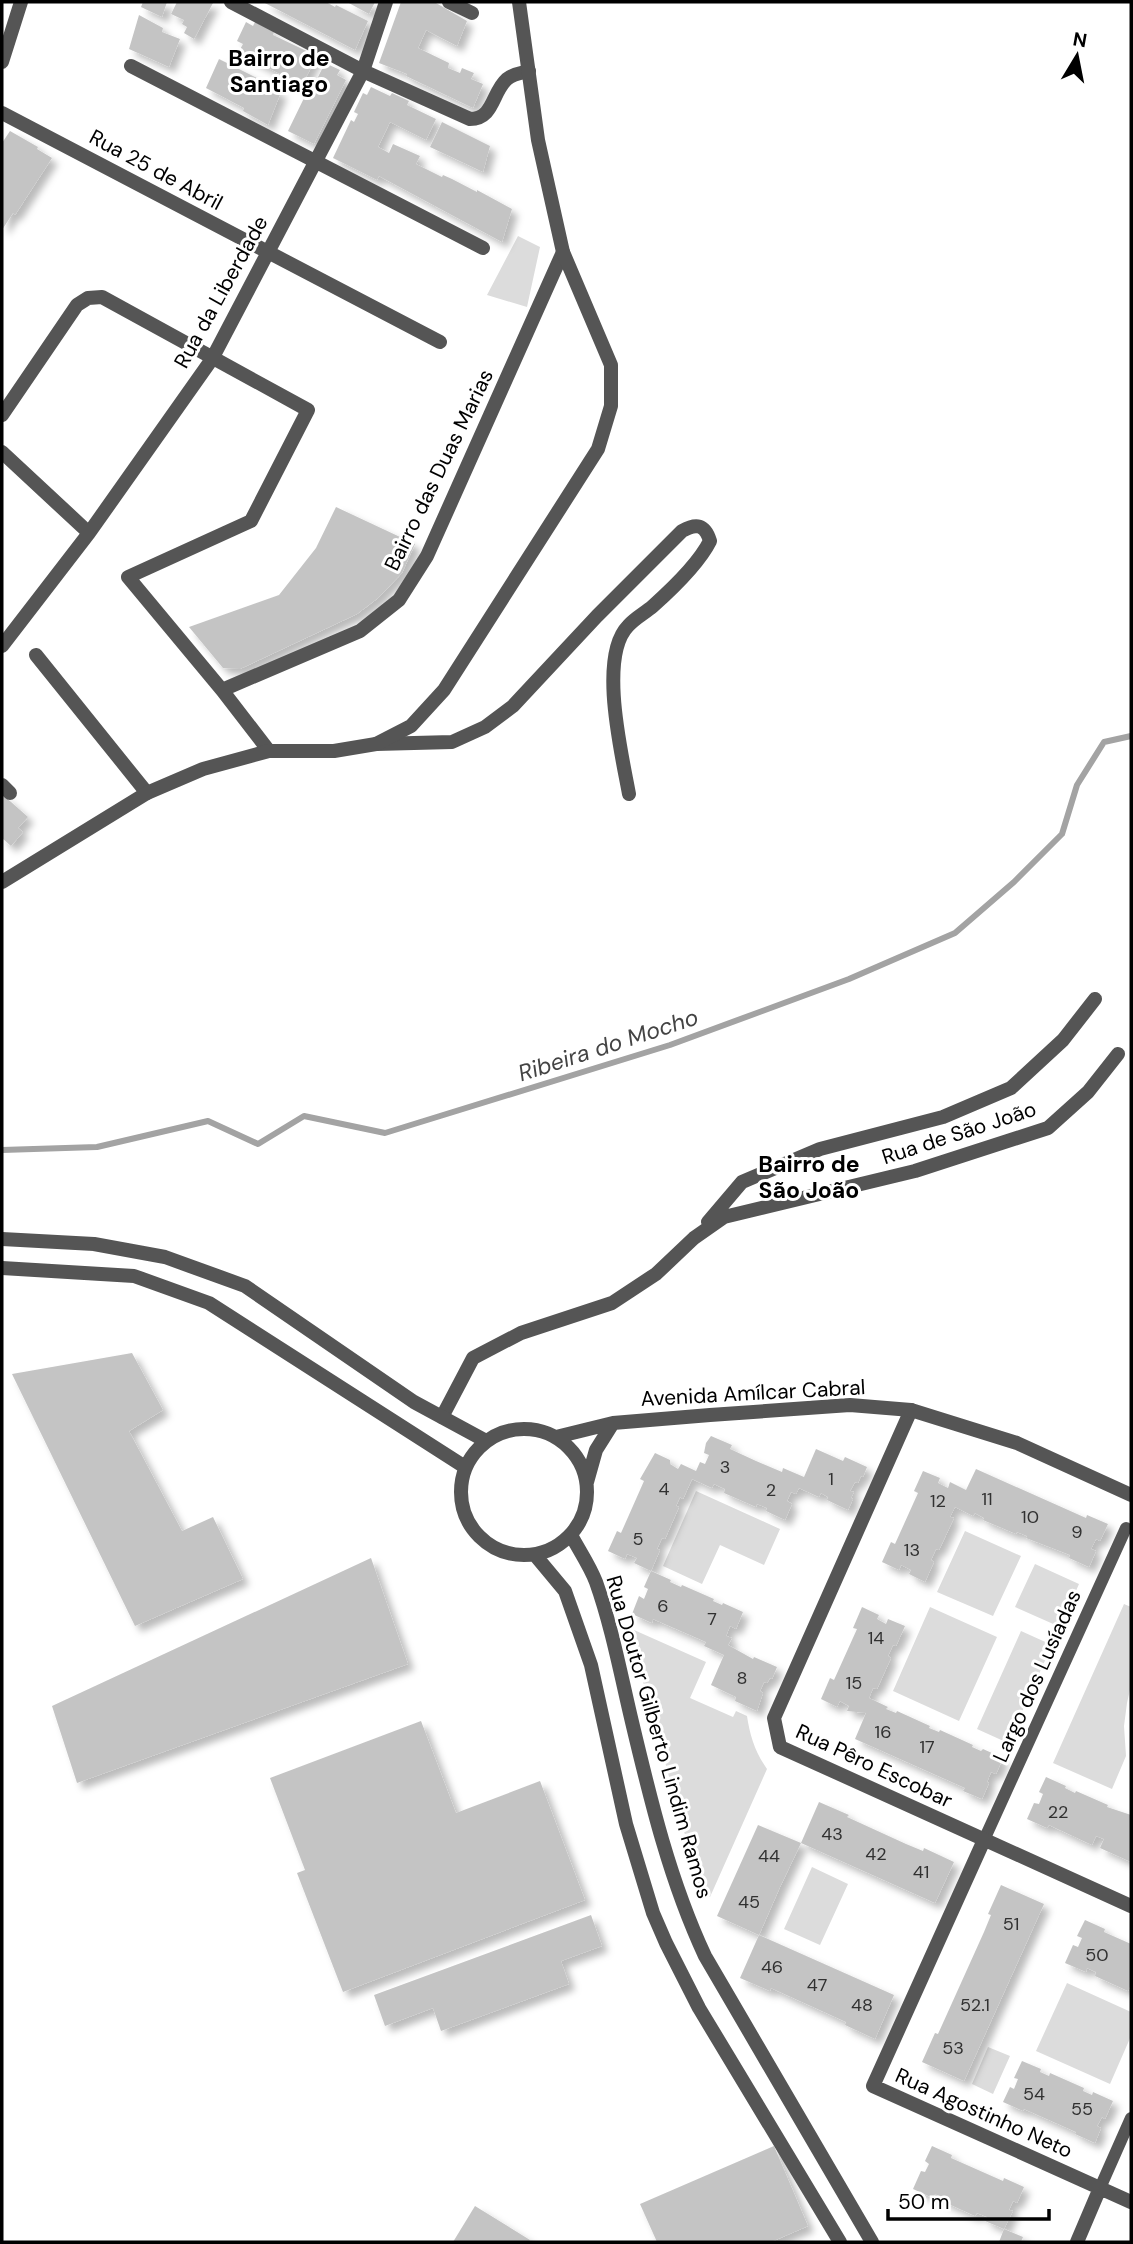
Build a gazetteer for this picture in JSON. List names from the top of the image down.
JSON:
{
  "streets": {
    "street": [
      "Rua 25 de Abril",
      "Rua da Liberdade",
      "Bairro das Duas Marias",
      "Rua de São João",
      "Avenida Amílcar Cabral",
      "Largo dos Lusíadas",
      "Rua Doutor Gilberto Lindim Ramos",
      "Rua Pêro Escobar",
      "Rua Agostinho Neto"
    ]
  },
  "crossings": [
    ["Rua 25 de Abril", "Rua da Liberdade"],
    ["Avenida Amílcar Cabral", "Rua Doutor Gilberto Lindim Ramos"],
    ["Avenida Amílcar Cabral", "Rua Pêro Escobar"],
    ["Largo dos Lusíadas", "Rua Pêro Escobar"],
    ["Largo dos Lusíadas", "Rua Agostinho Neto"],
    ["Rua Pêro Escobar", "Rua Agostinho Neto"]
  ],
  "districts": ["Bairro de Santiago", "Bairro de São João"],
  "water": ["Ribeira do Mocho"],
  "house_numbers": [
    "3",
    "1",
    "4",
    "2",
    "11",
    "12",
    "10",
    "9",
    "5",
    "13",
    "6",
    "7",
    "14",
    "8",
    "15",
    "16",
    "17",
    "22",
    "43",
    "42",
    "44",
    "41",
    "45",
    "51",
    "50",
    "46",
    "47",
    "48",
    "52.1",
    "53",
    "54",
    "55"
  ],
  "scale_bar": "50 m",
  "north": "top"
}
